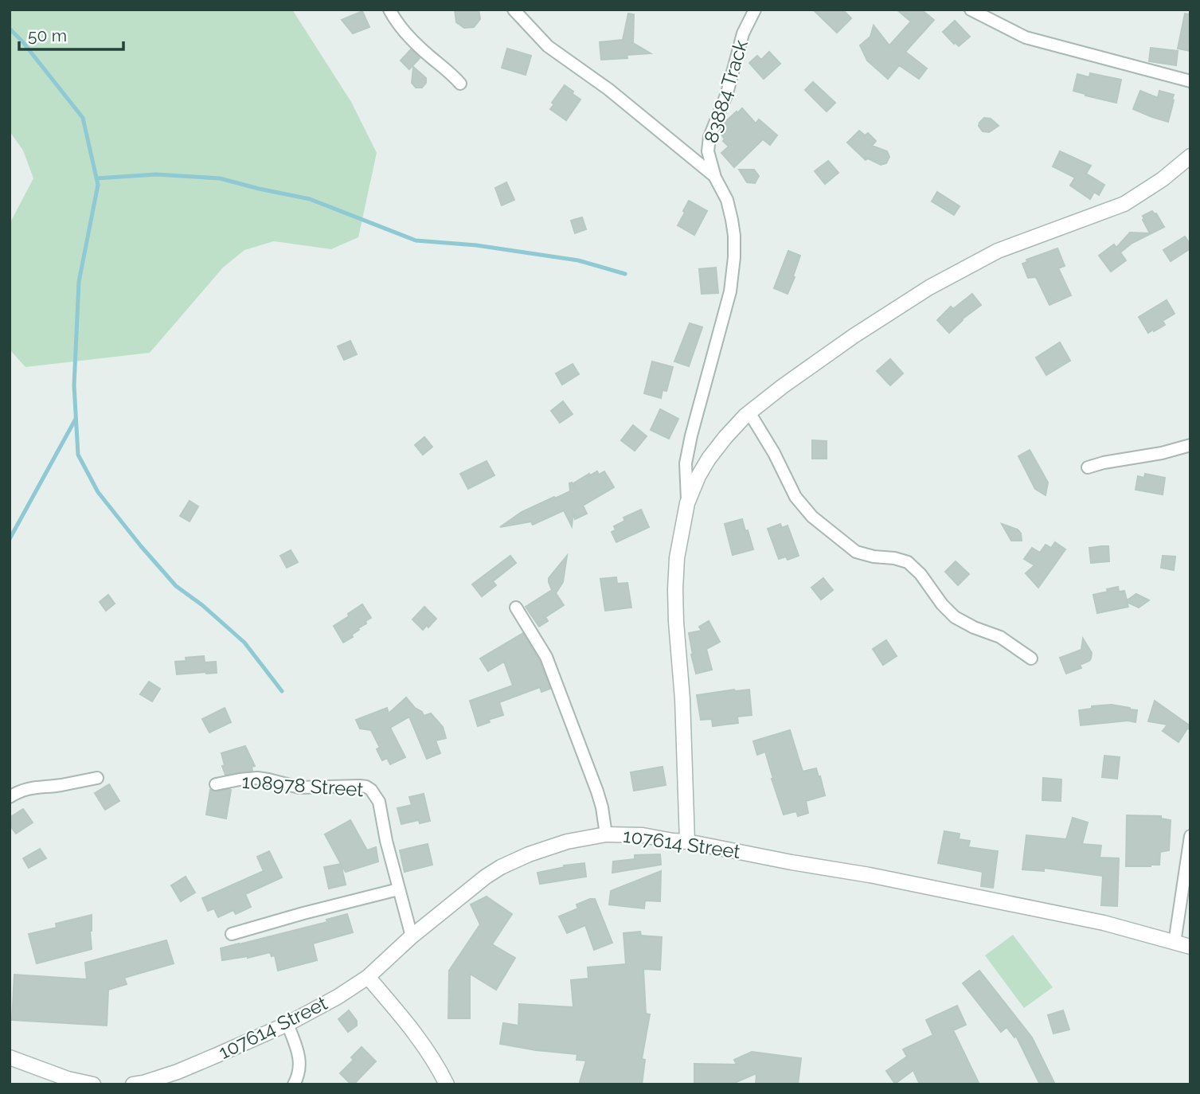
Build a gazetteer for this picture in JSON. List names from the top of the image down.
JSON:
{
  "streets": {
    "street": ["83884 Track", "108978 Street", "107614 Street"]
  },
  "crossings": [
    ["108978 Street", "107614 Street"]
  ],
  "scale_bar": "50 m"
}
